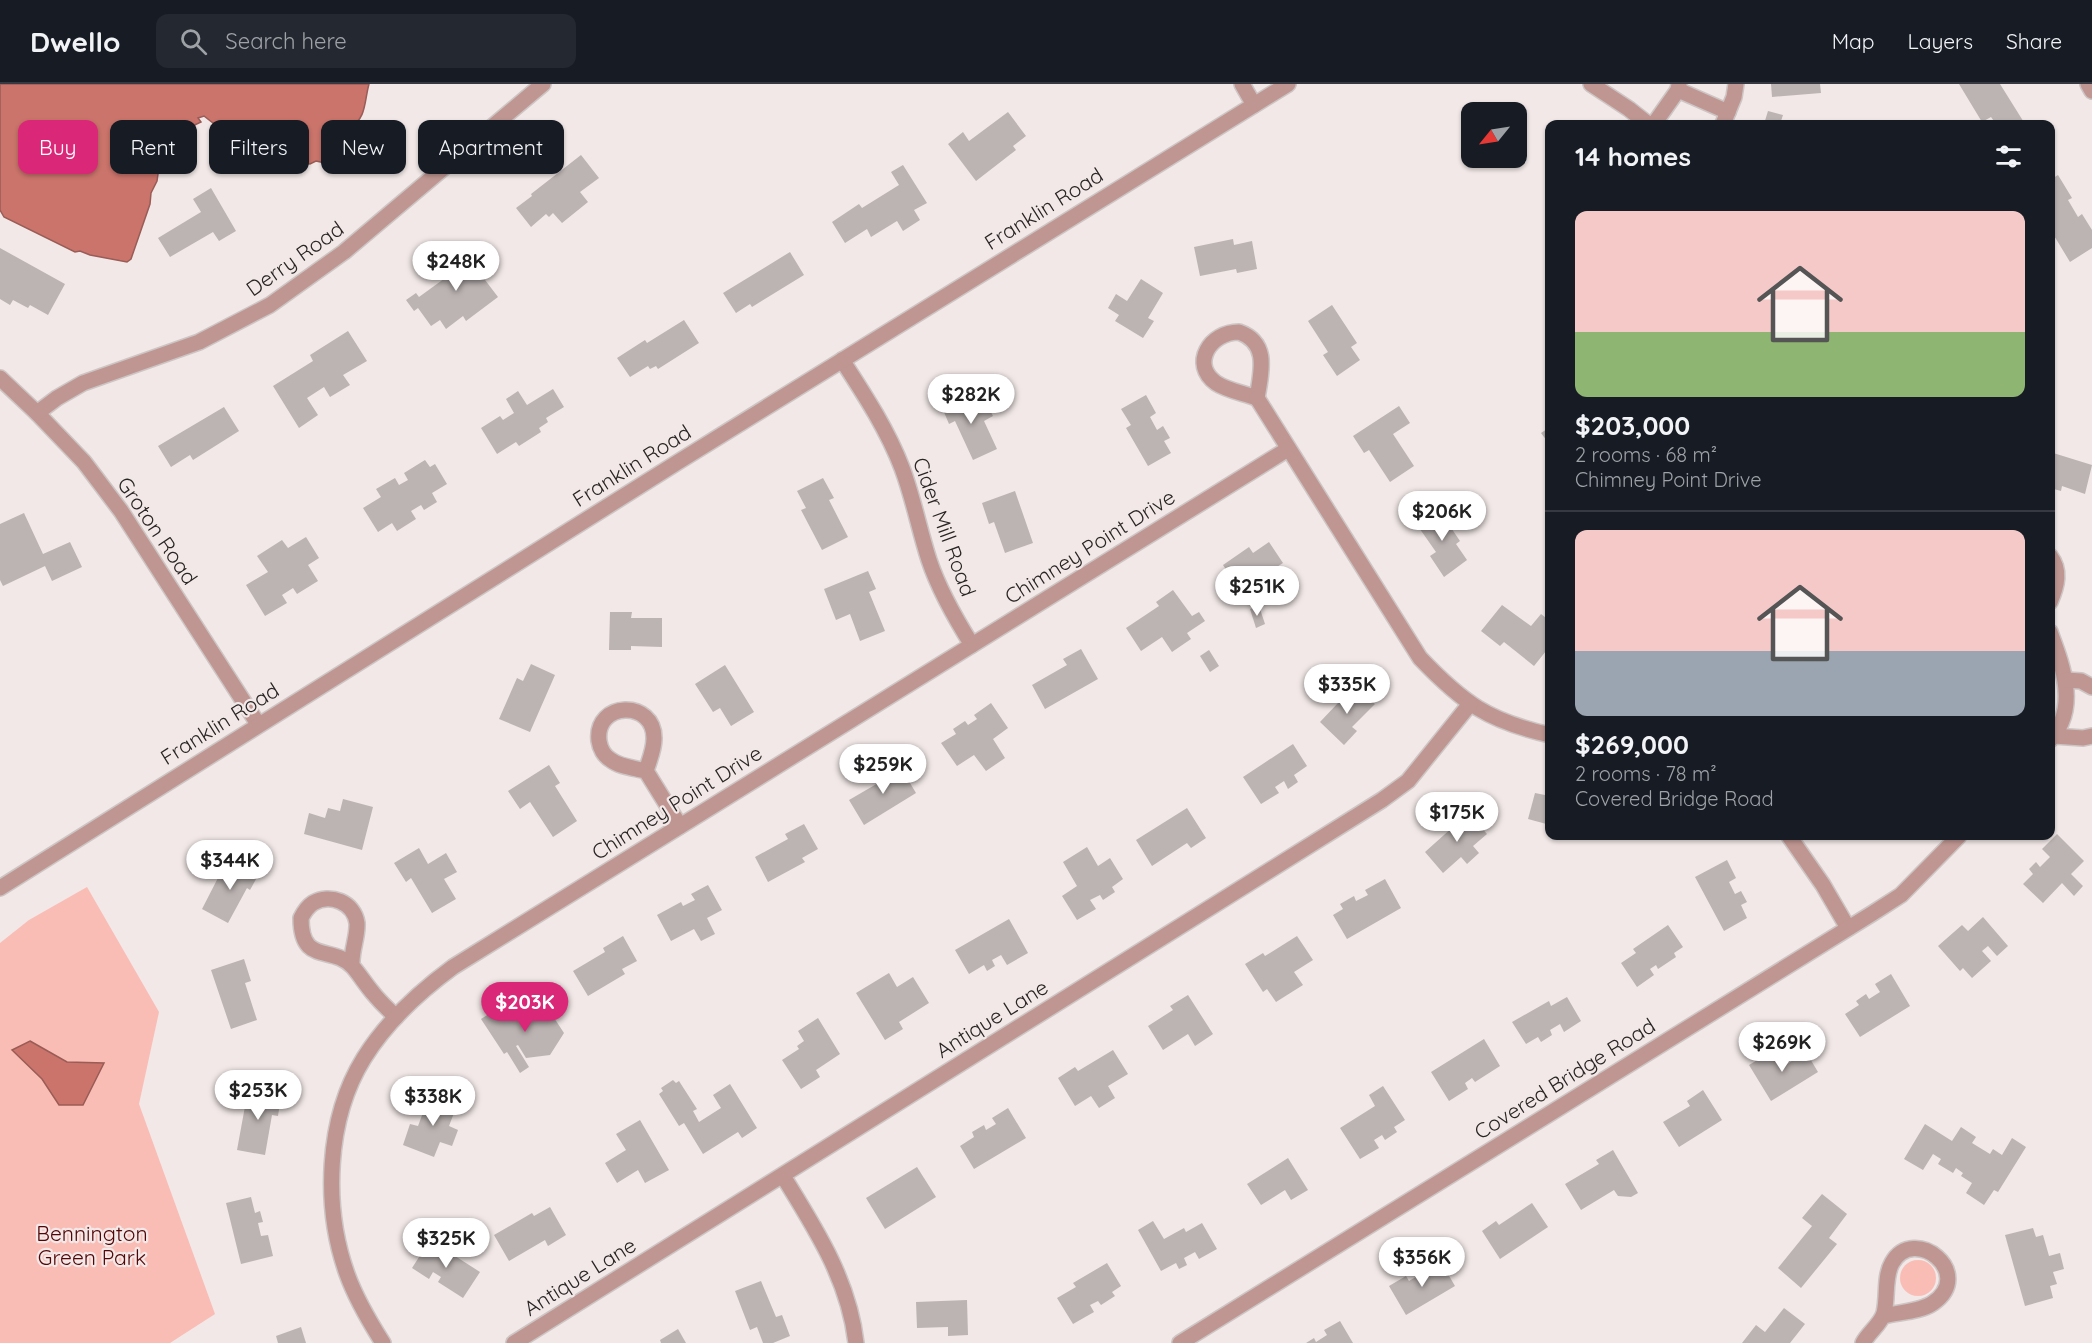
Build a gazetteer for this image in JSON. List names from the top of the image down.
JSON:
{
  "streets": {
    "street": [
      "Franklin Road",
      "Derry Road",
      "Cider Mill Road",
      "Groton Road",
      "Chimney Point Drive",
      "Antique Lane",
      "Covered Bridge Road"
    ]
  },
  "crossings": [
    ["Franklin Road", "Cider Mill Road"],
    ["Franklin Road", "Groton Road"],
    ["Derry Road", "Groton Road"],
    ["Cider Mill Road", "Chimney Point Drive"]
  ],
  "parks": ["Bennington Green Park"],
  "north": "bottom left",
  "page": {
    "header": "Dwello",
    "search": "Search here",
    "nav": ["Map", "Layers", "Share"],
    "chip": [
      "Buy",
      "Rent",
      "Filters",
      "New",
      "Apartment"
    ],
    "heading": "14 homes",
    "list": [
      {
        "name": "$203,000",
        "note": "2 rooms · 68 m² · Chimney Point Drive"
      },
      {
        "name": "$269,000",
        "note": "2 rooms · 78 m² · Covered Bridge Road"
      }
    ],
    "price": [
      "$248K",
      "$282K",
      "$206K",
      "$251K",
      "$335K",
      "$259K",
      "$175K",
      "$344K",
      "$203K",
      "$269K",
      "$253K",
      "$338K",
      "$325K",
      "$356K"
    ]
  }
}
